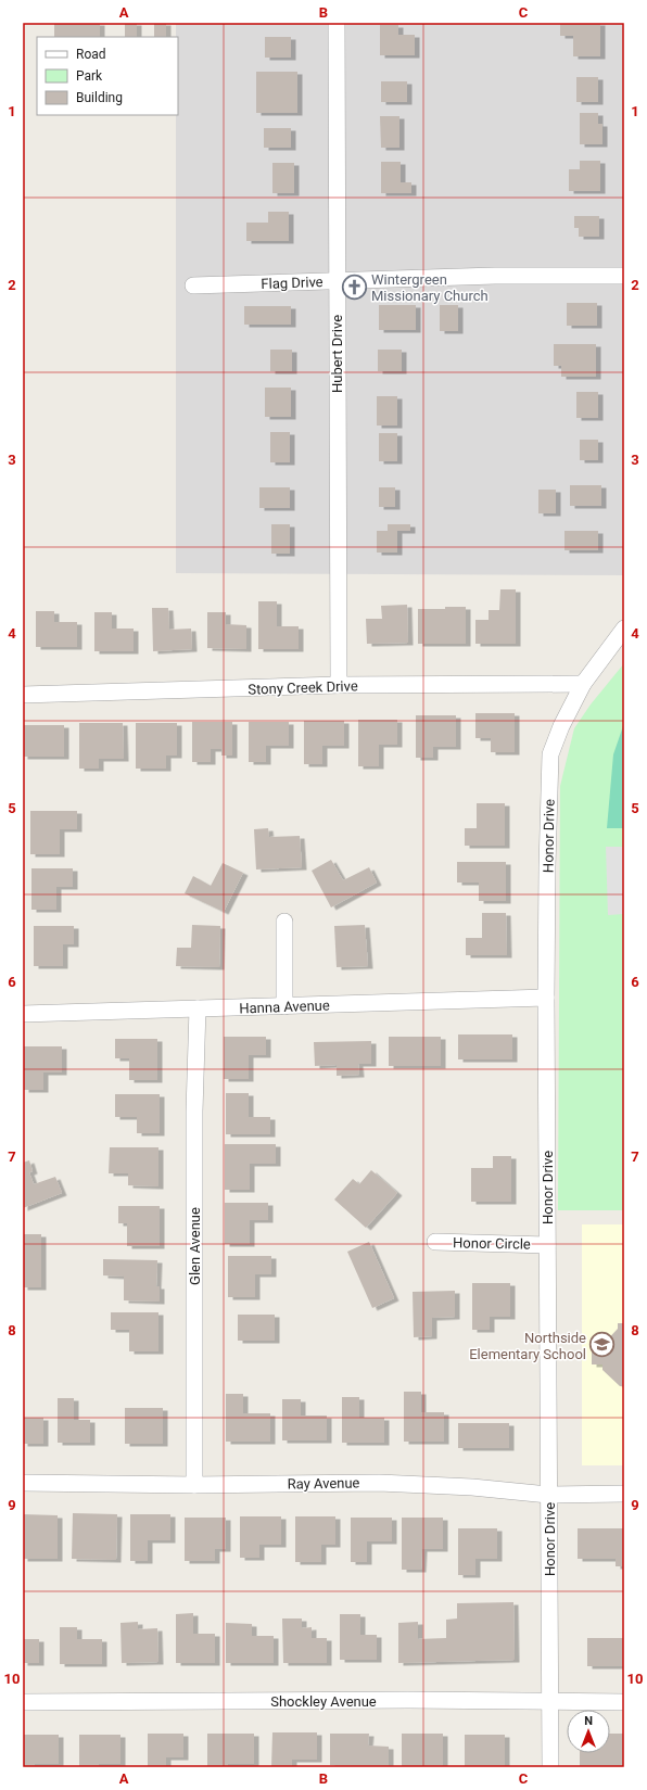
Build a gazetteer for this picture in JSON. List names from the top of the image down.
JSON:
{
  "streets": {
    "street": [
      "Flag Drive",
      "Hubert Drive",
      "Stony Creek Drive",
      "Honor Drive",
      "Hanna Avenue",
      "Honor Circle",
      "Glen Avenue",
      "Ray Avenue",
      "Shockley Avenue"
    ]
  },
  "crossings": [
    ["Flag Drive", "Hubert Drive"],
    ["Hubert Drive", "Stony Creek Drive"],
    ["Stony Creek Drive", "Honor Drive"],
    ["Honor Drive", "Hanna Avenue"],
    ["Honor Drive", "Honor Circle"],
    ["Honor Drive", "Ray Avenue"],
    ["Honor Drive", "Shockley Avenue"],
    ["Hanna Avenue", "Glen Avenue"],
    ["Glen Avenue", "Ray Avenue"]
  ],
  "places": {
    "church": ["Wintergreen Missionary Church"],
    "school or university": ["Northside Elementary School"]
  },
  "legend": ["Road", "Park", "Building"],
  "north": "top",
  "grid": {
    "columns": ["A", "B", "C"],
    "rows": [
      "1",
      "2",
      "3",
      "4",
      "5",
      "6",
      "7",
      "8",
      "9",
      "10"
    ]
  }
}
